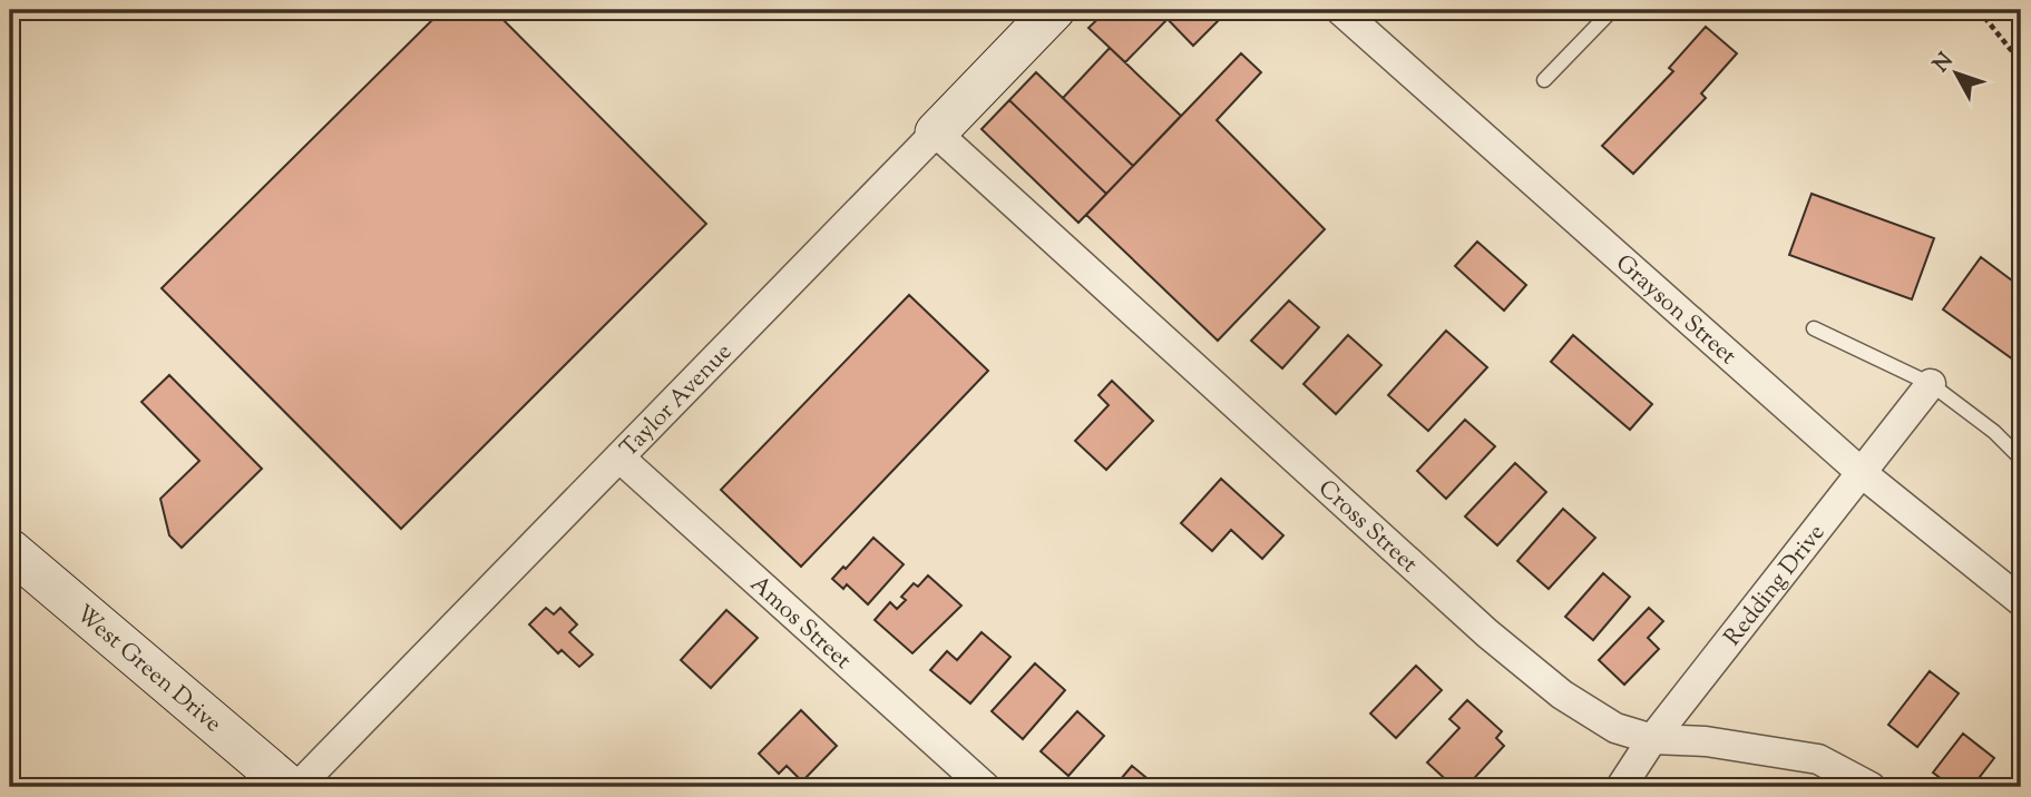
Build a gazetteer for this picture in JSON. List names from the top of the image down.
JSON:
{
  "streets": {
    "main road": ["Taylor Avenue", "West Green Drive"],
    "street": [
      "Grayson Street",
      "Cross Street",
      "Redding Drive",
      "Amos Street"
    ]
  },
  "crossings": [
    ["Grayson Street", "Redding Drive"],
    ["Taylor Avenue", "Cross Street"],
    ["Taylor Avenue", "Amos Street"],
    ["Cross Street", "Redding Drive"]
  ],
  "north": "top left"
}
